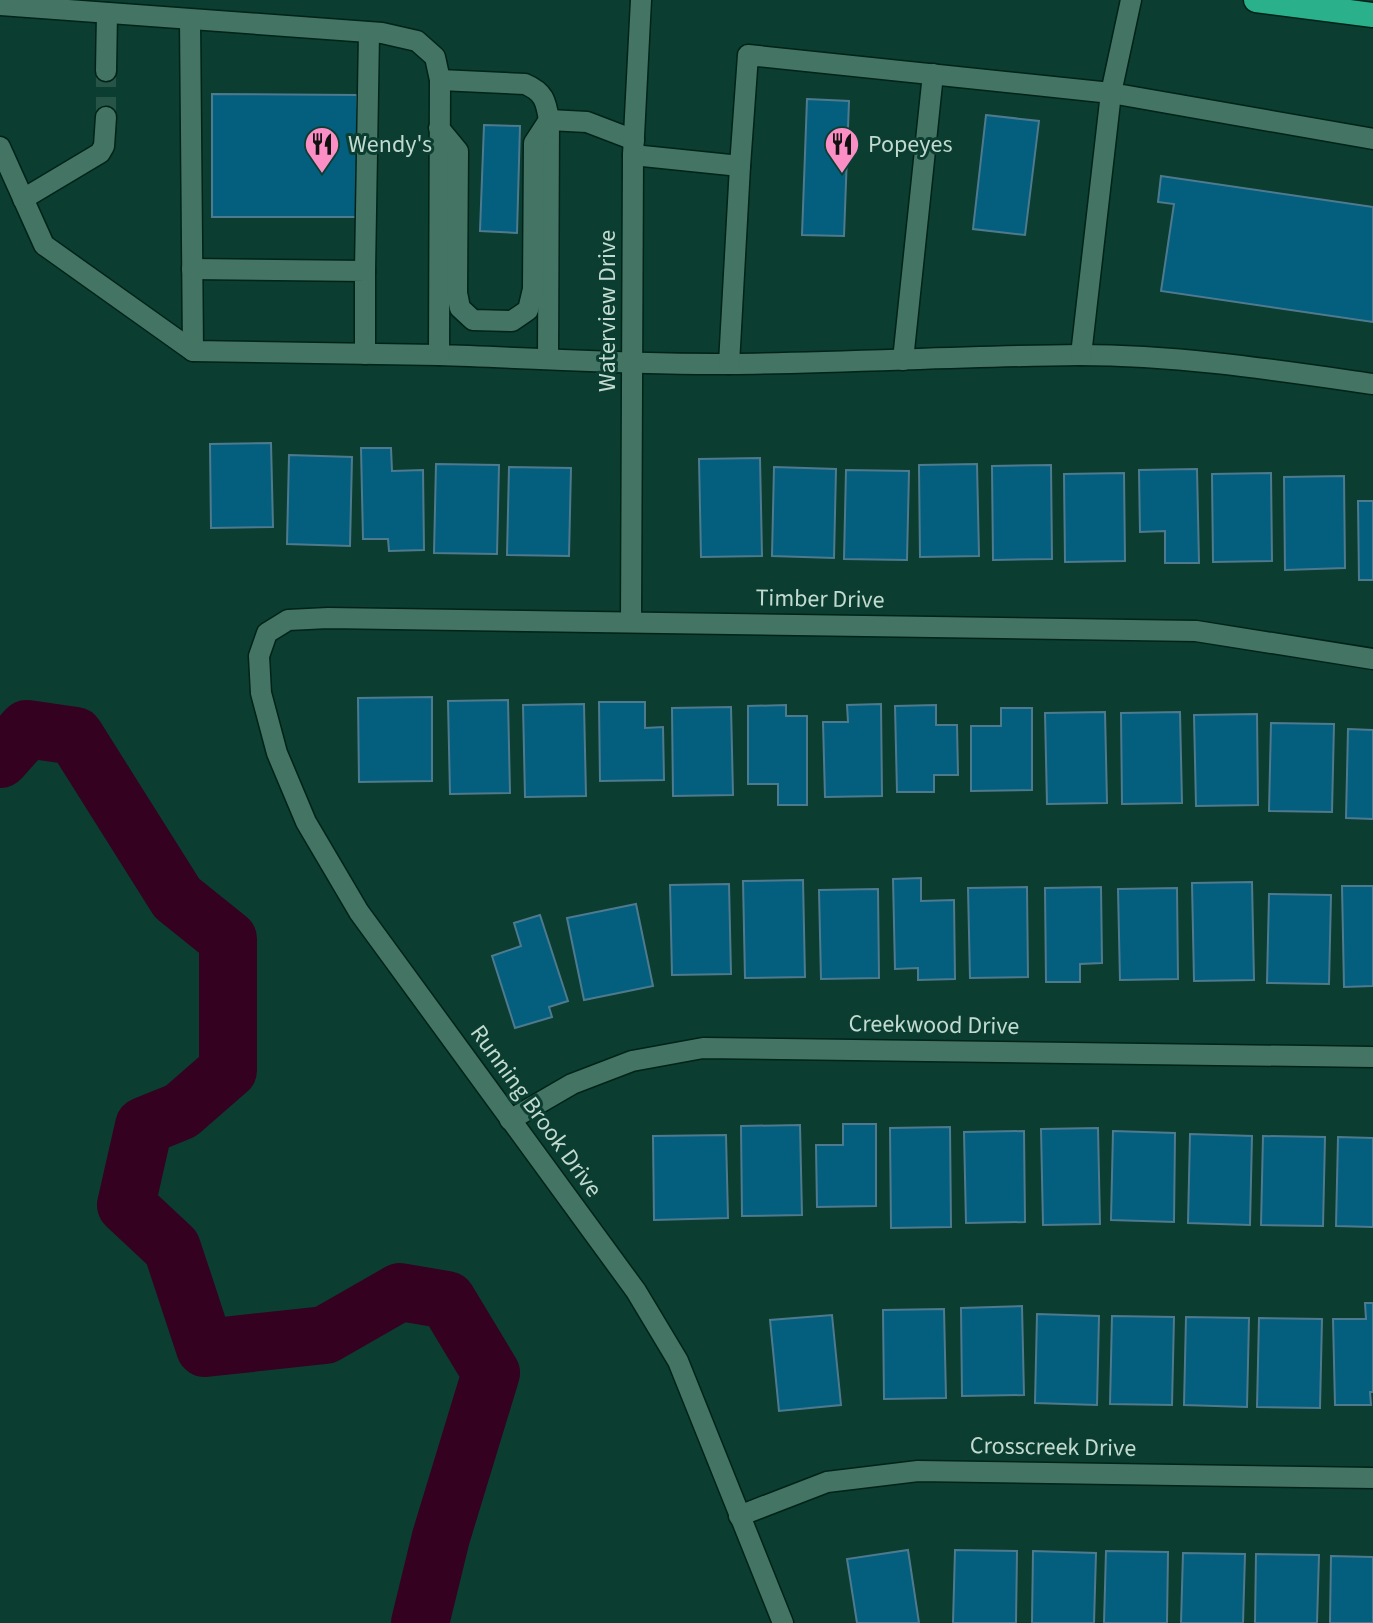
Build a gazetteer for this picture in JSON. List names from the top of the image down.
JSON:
{
  "streets": {
    "street": [
      "Waterview Drive",
      "Timber Drive",
      "Creekwood Drive",
      "Running Brook Drive",
      "Crosscreek Drive"
    ]
  },
  "crossings": [
    ["Waterview Drive", "Timber Drive"],
    ["Timber Drive", "Running Brook Drive"],
    ["Creekwood Drive", "Running Brook Drive"],
    ["Running Brook Drive", "Crosscreek Drive"]
  ],
  "places": {
    "restaurant": ["Wendy's", "Popeyes"]
  }
}
